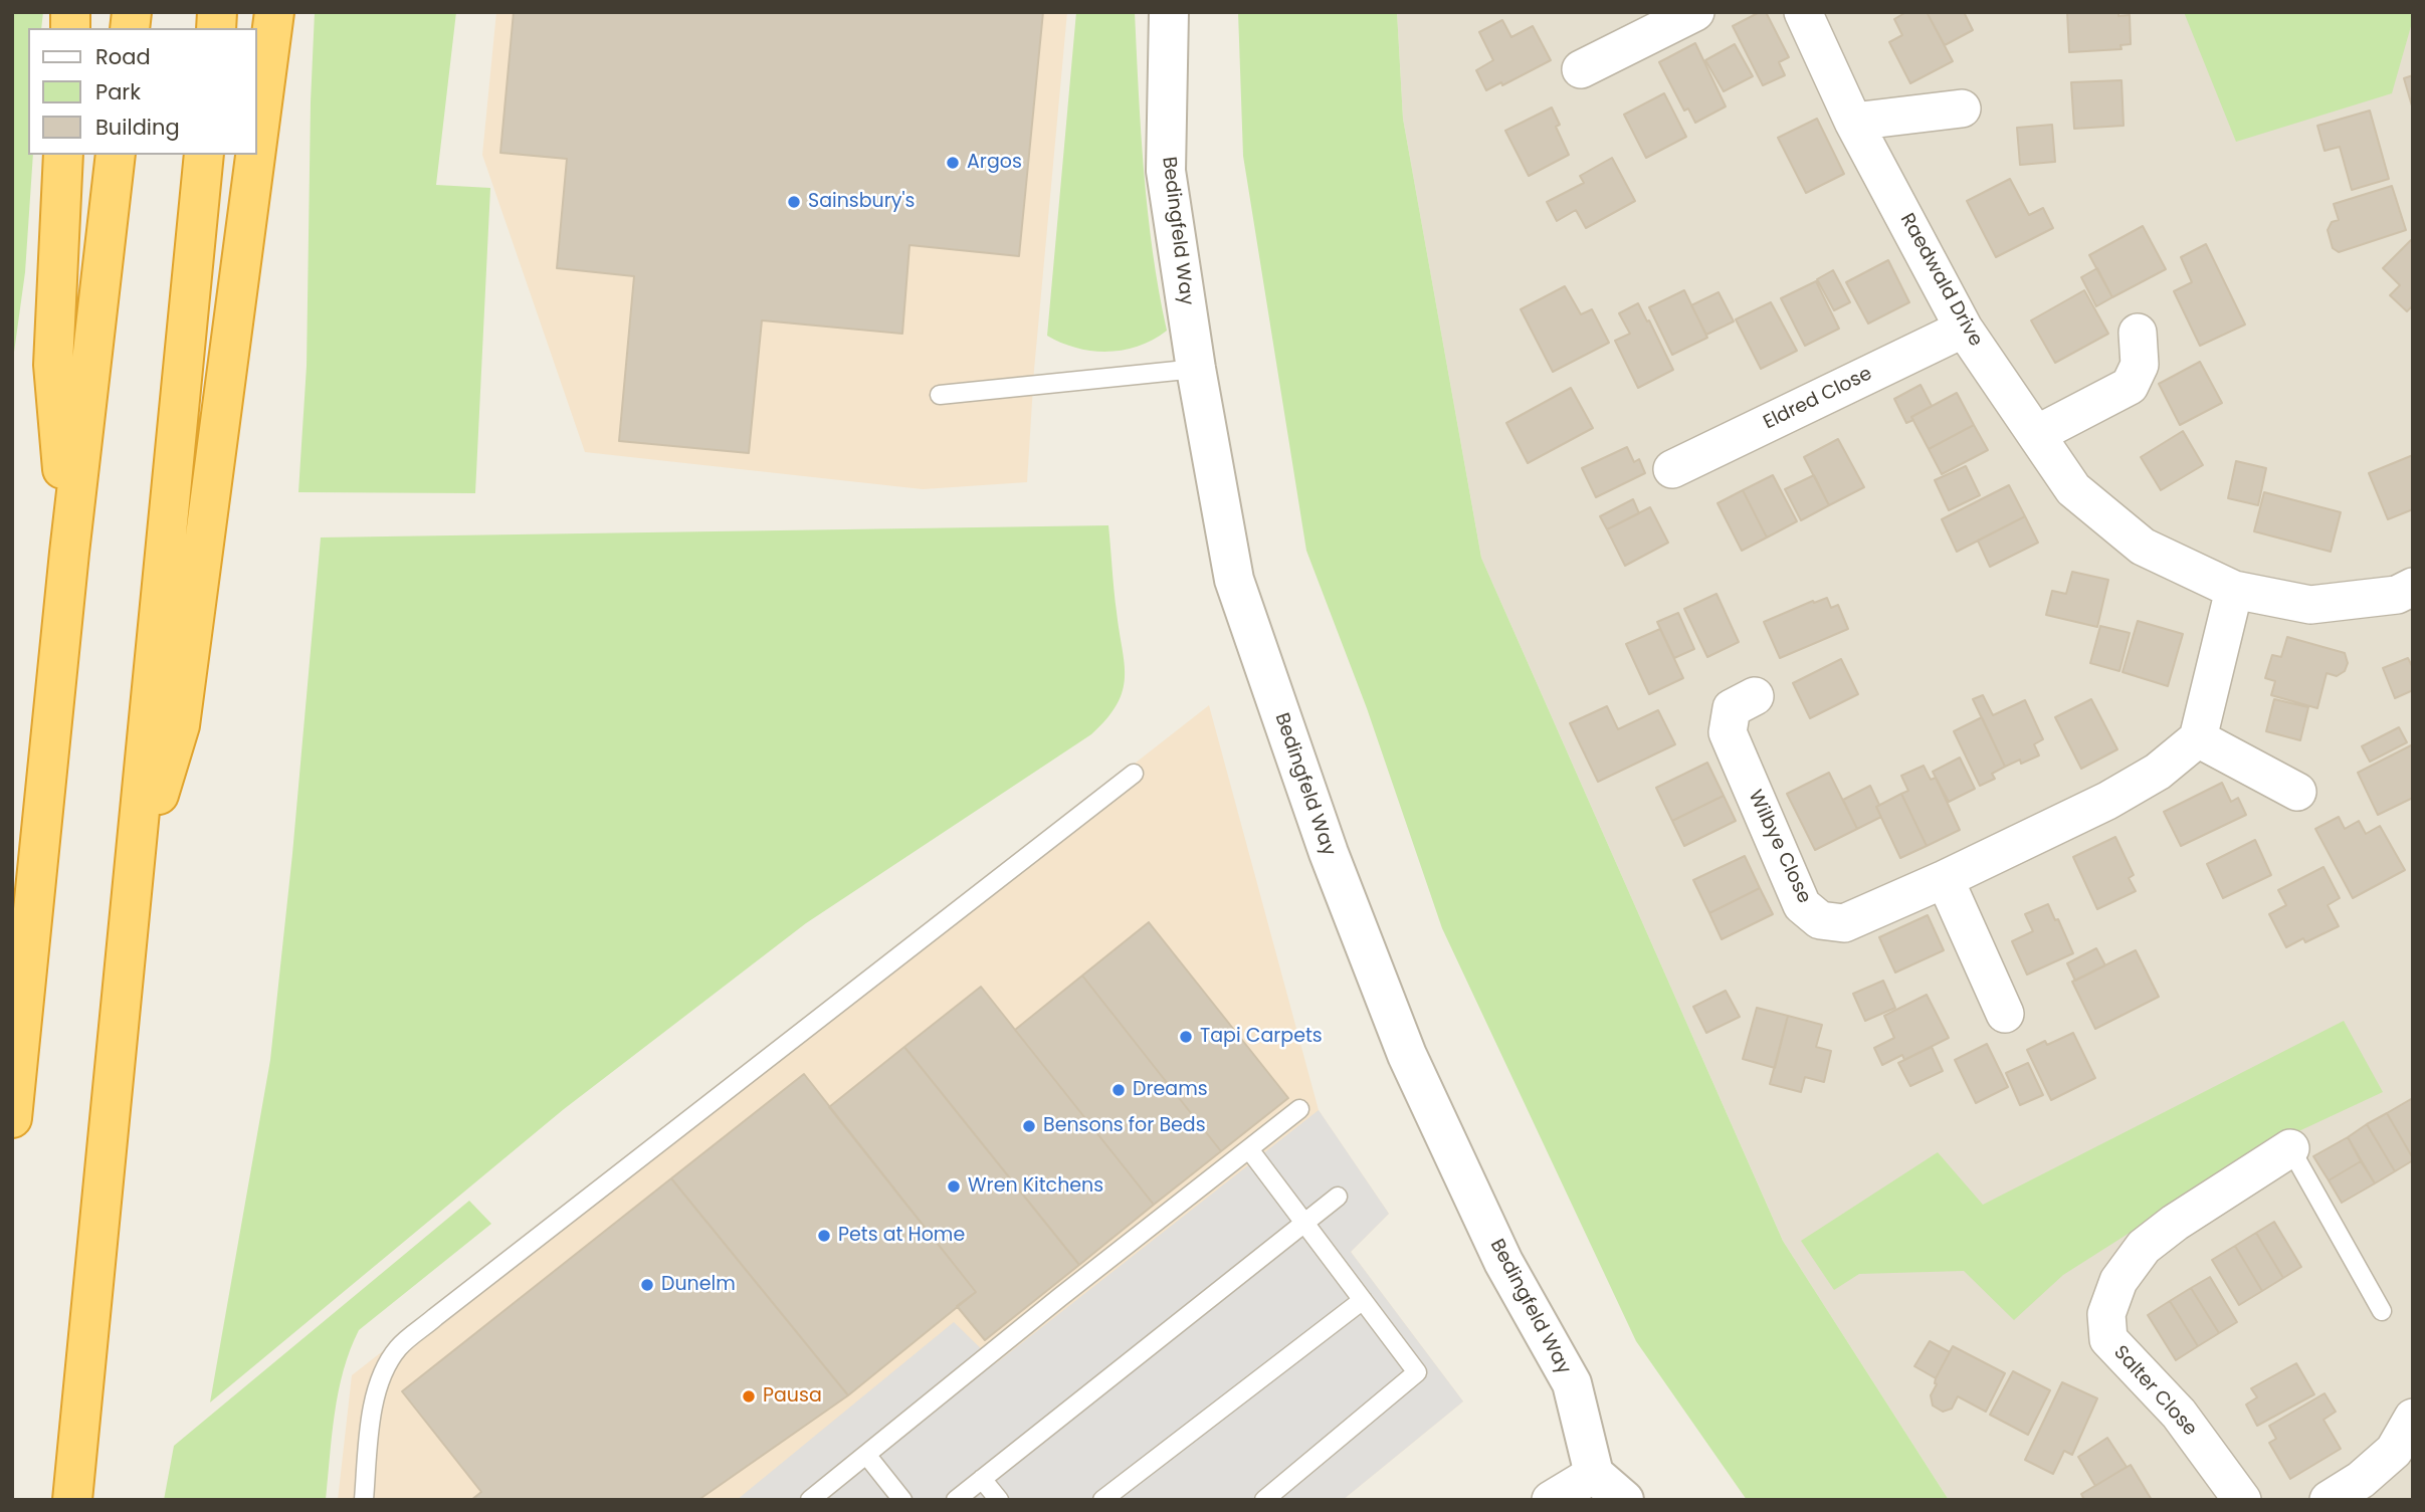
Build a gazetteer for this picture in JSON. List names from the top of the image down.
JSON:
{
  "streets": {
    "street": [
      "Bedingfeld Way",
      "Raedwald Drive",
      "Eldred Close",
      "Wilbye Close",
      "Salter Close"
    ]
  },
  "crossings": [
    ["Raedwald Drive", "Eldred Close"]
  ],
  "places": [
    "Argos",
    "Sainsbury's",
    "Tapi Carpets",
    "Dreams",
    "Bensons for Beds",
    "Wren Kitchens",
    "Pets at Home",
    "Dunelm",
    "Pausa"
  ],
  "legend": ["Road", "Park", "Building"]
}
